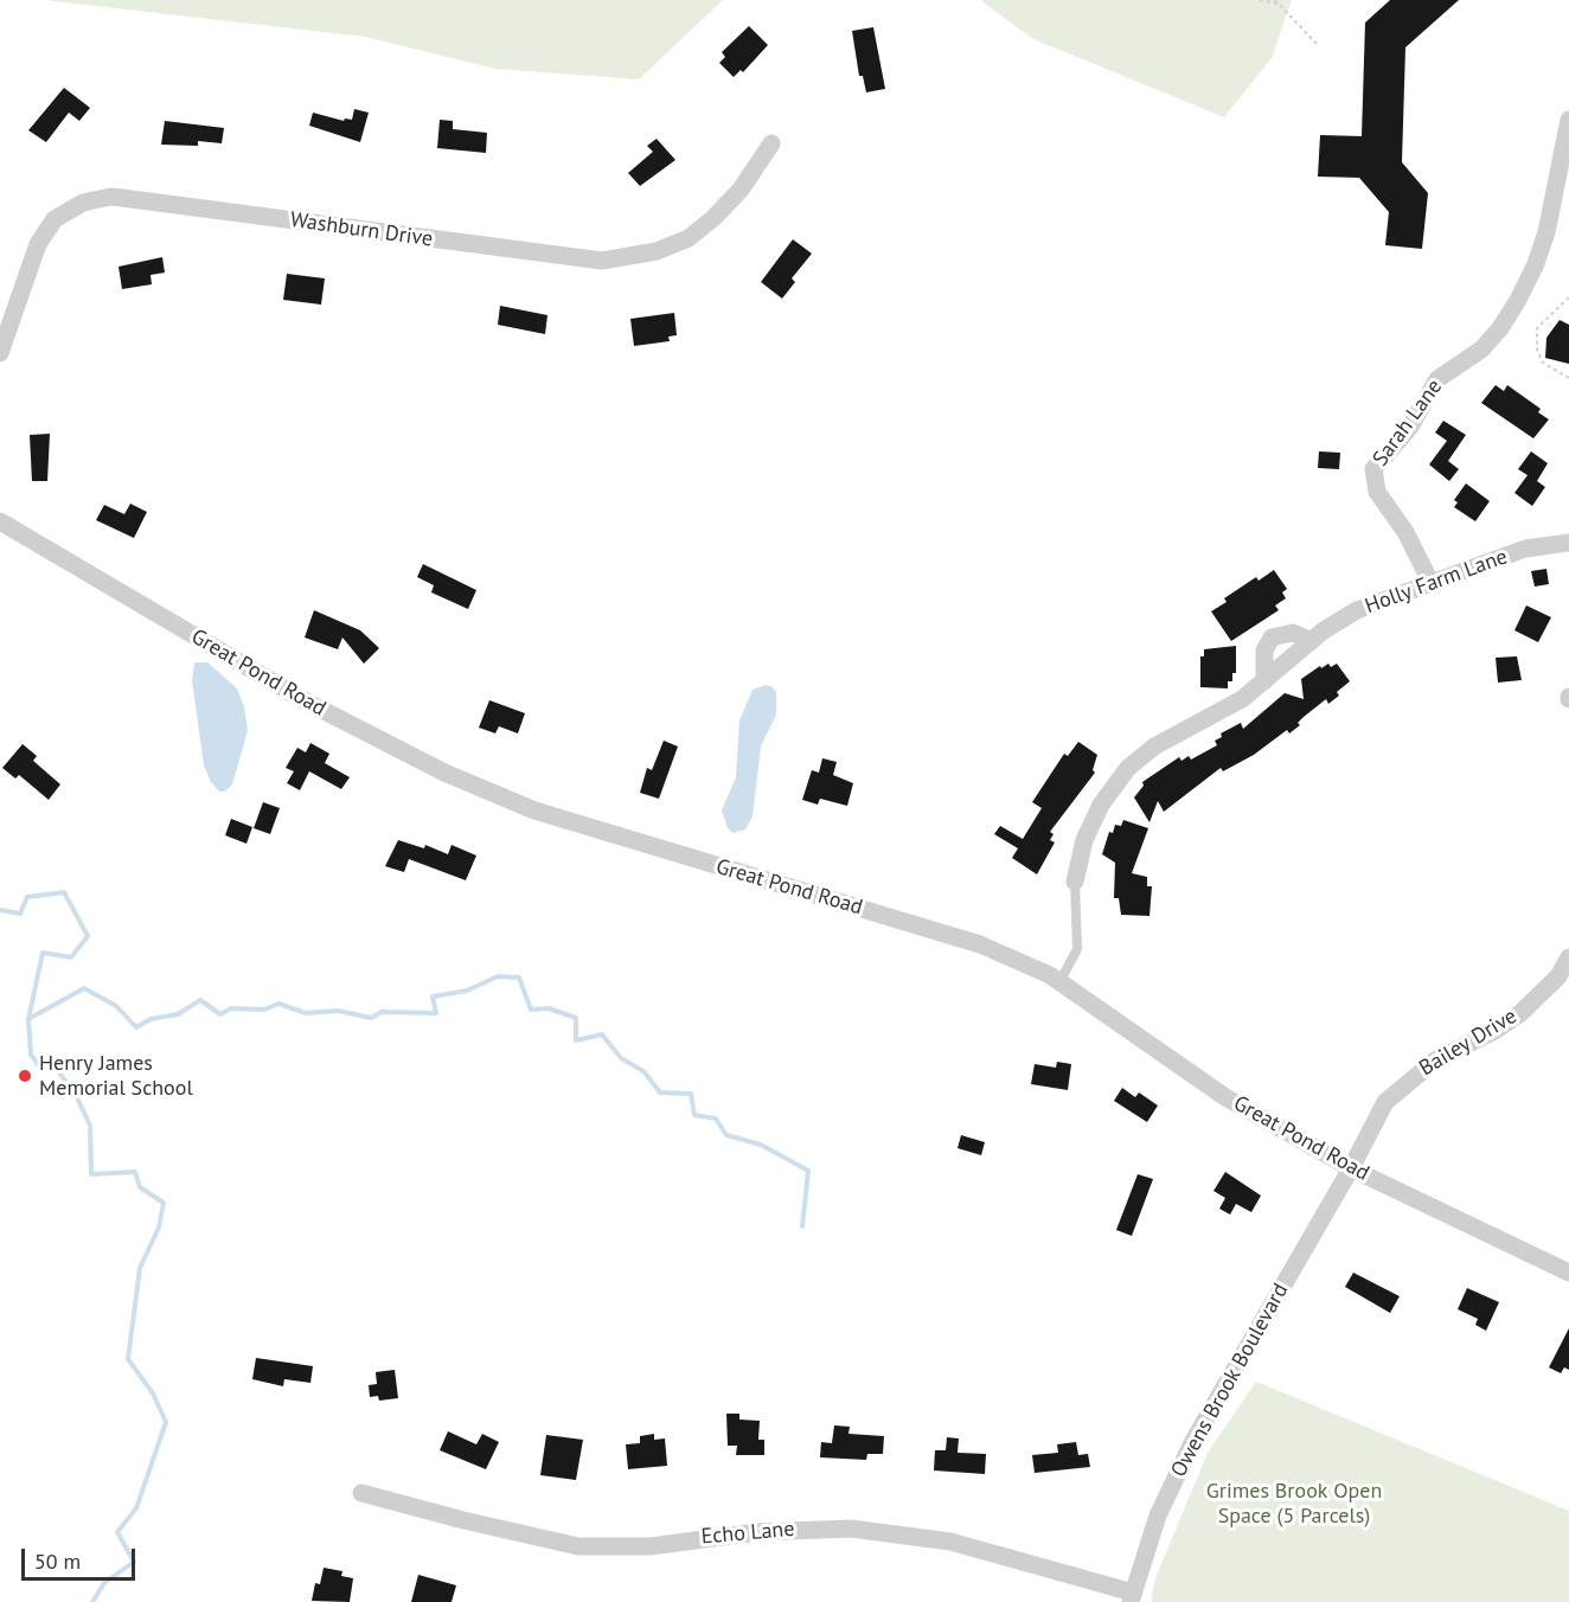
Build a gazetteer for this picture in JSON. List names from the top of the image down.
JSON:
{
  "streets": {
    "street": [
      "Washburn Drive",
      "Sarah Lane",
      "Holly Farm Lane",
      "Great Pond Road",
      "Bailey Drive",
      "Owens Brook Boulevard",
      "Echo Lane"
    ]
  },
  "crossings": [
    ["Sarah Lane", "Holly Farm Lane"],
    ["Great Pond Road", "Bailey Drive"],
    ["Great Pond Road", "Owens Brook Boulevard"],
    ["Bailey Drive", "Owens Brook Boulevard"],
    ["Owens Brook Boulevard", "Echo Lane"]
  ],
  "parks": ["Grimes Brook Open Space (5 Parcels)"],
  "places": ["Henry James Memorial School"],
  "scale_bar": "50 m"
}
